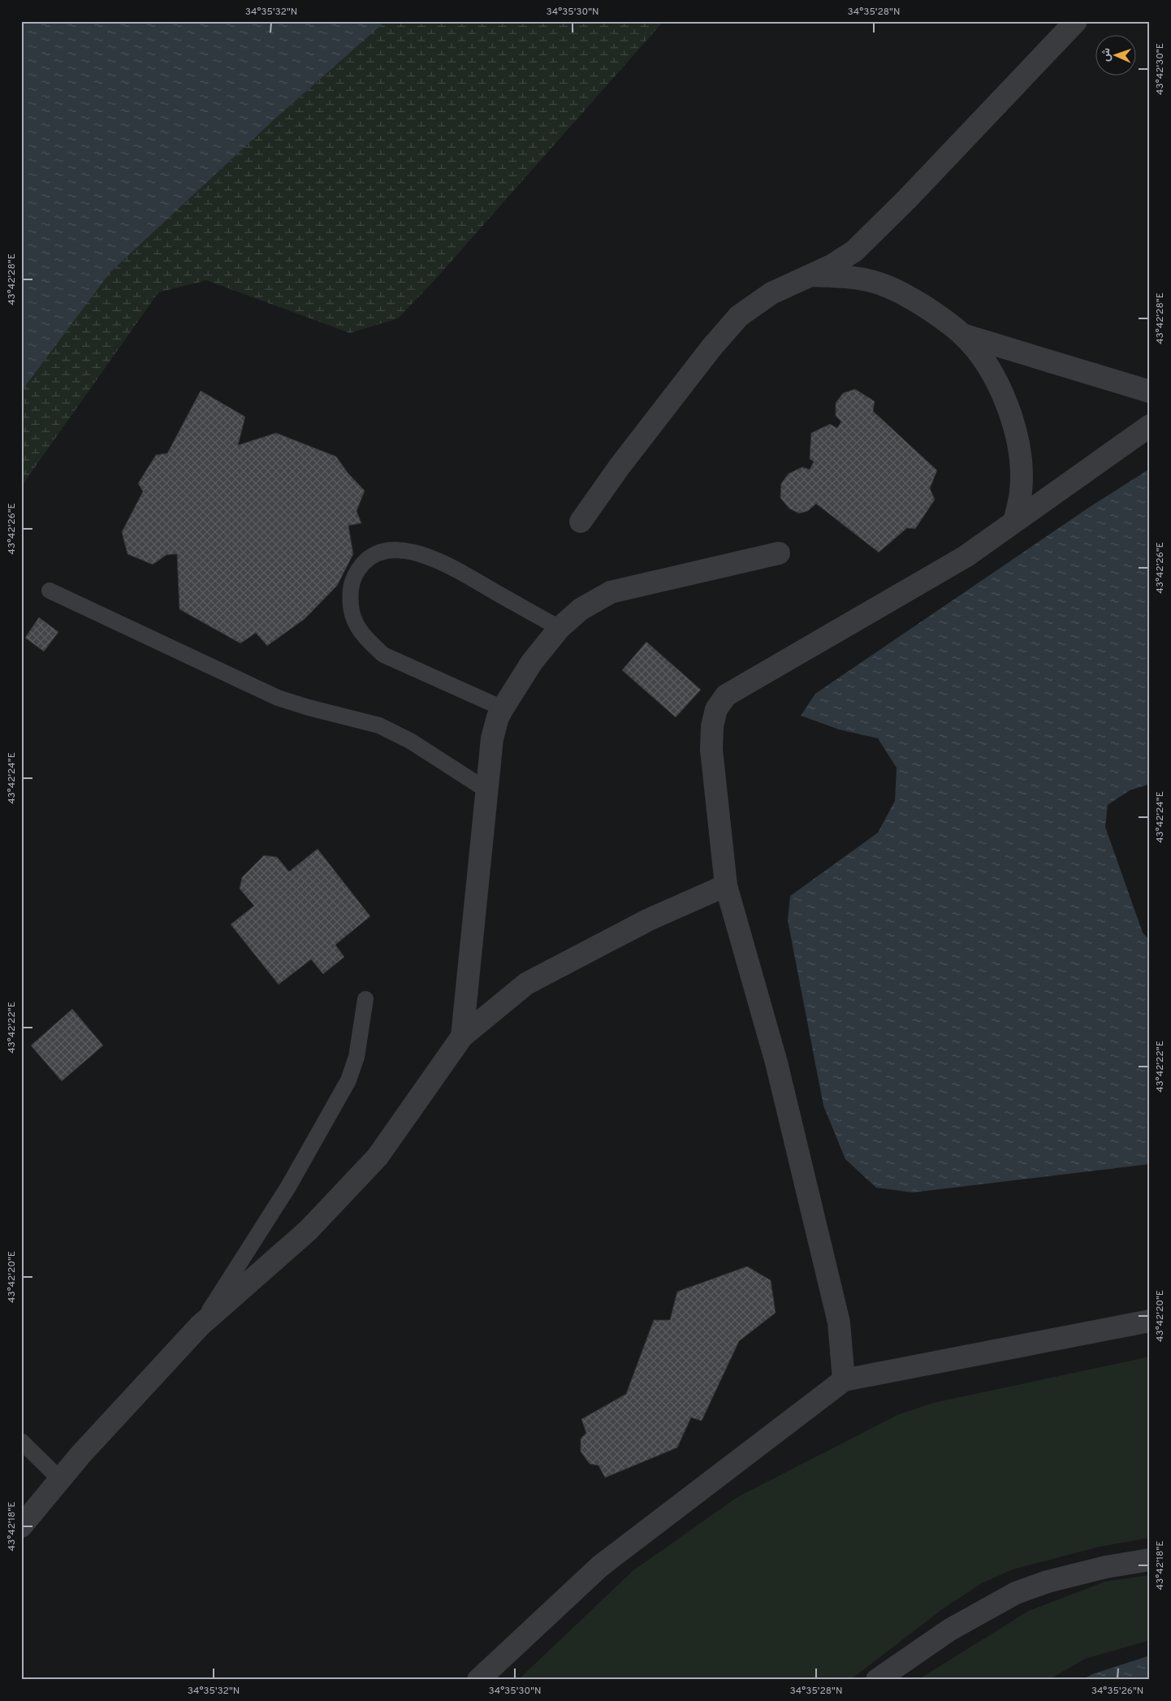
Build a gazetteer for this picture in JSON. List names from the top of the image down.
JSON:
{
  "north": "left",
  "coordinates": [
    "34°35'32\"N",
    "34°35'30\"N",
    "34°35'28\"N",
    "43°42'30\"E",
    "43°42'28\"E",
    "43°42'26\"E",
    "43°42'24\"E",
    "43°42'22\"E",
    "43°42'20\"E",
    "43°42'18\"E",
    "34°35'26\"N"
  ]
}
